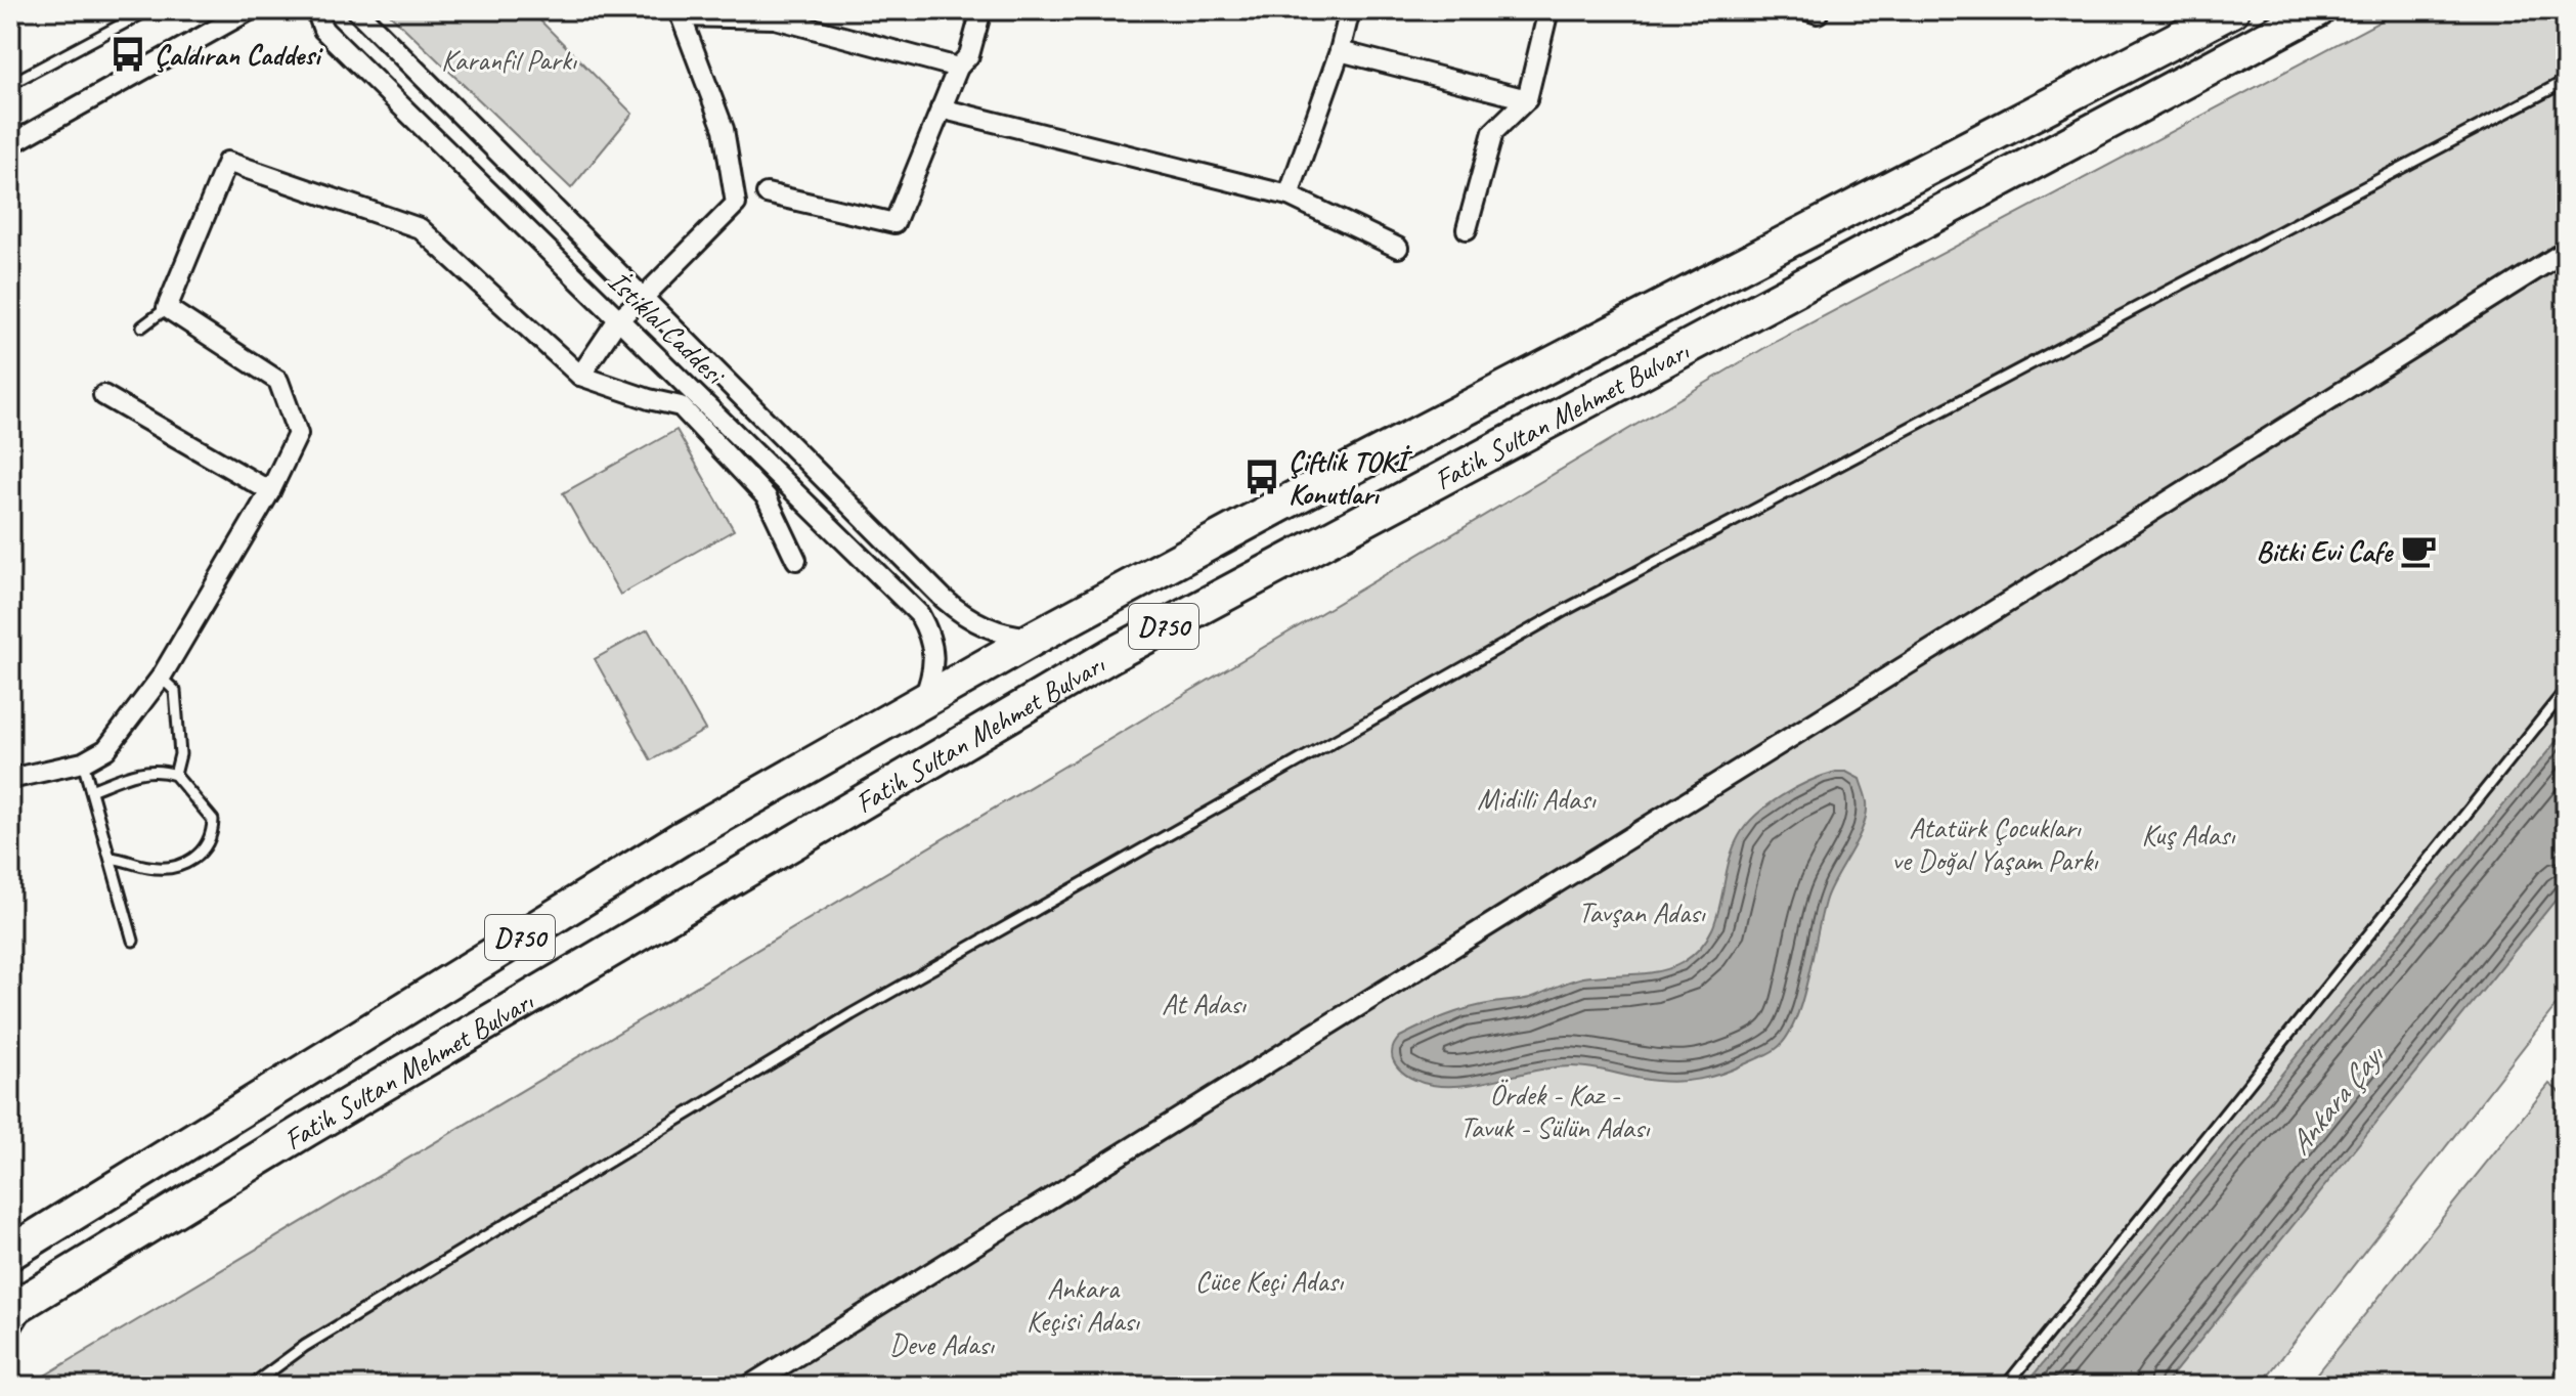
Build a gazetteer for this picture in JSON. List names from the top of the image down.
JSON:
{
  "streets": {
    "highway": ["Fatih Sultan Mehmet Bulvarı", "D750"],
    "street": ["İstiklal Caddesi"]
  },
  "crossings": [
    ["İstiklal Caddesi", "Fatih Sultan Mehmet Bulvarı"]
  ],
  "water": ["Ankara Çayı"],
  "parks": [
    "Karanfil Parkı",
    "Midilli Adası",
    "Atatürk Çocukları ve Doğal Yaşam Parkı",
    "Kuş Adası",
    "Tavşan Adası",
    "At Adası",
    "Ördek - Kaz - Tavuk - Sülün Adası",
    "Cüce Keçi Adası",
    "Ankara Keçisi Adası",
    "Deve Adası"
  ],
  "places": {
    "bus stop": ["Çaldıran Caddesi", "Çiftlik TOKİ Konutları"],
    "cafe": ["Bitki Evi Cafe"]
  }
}
